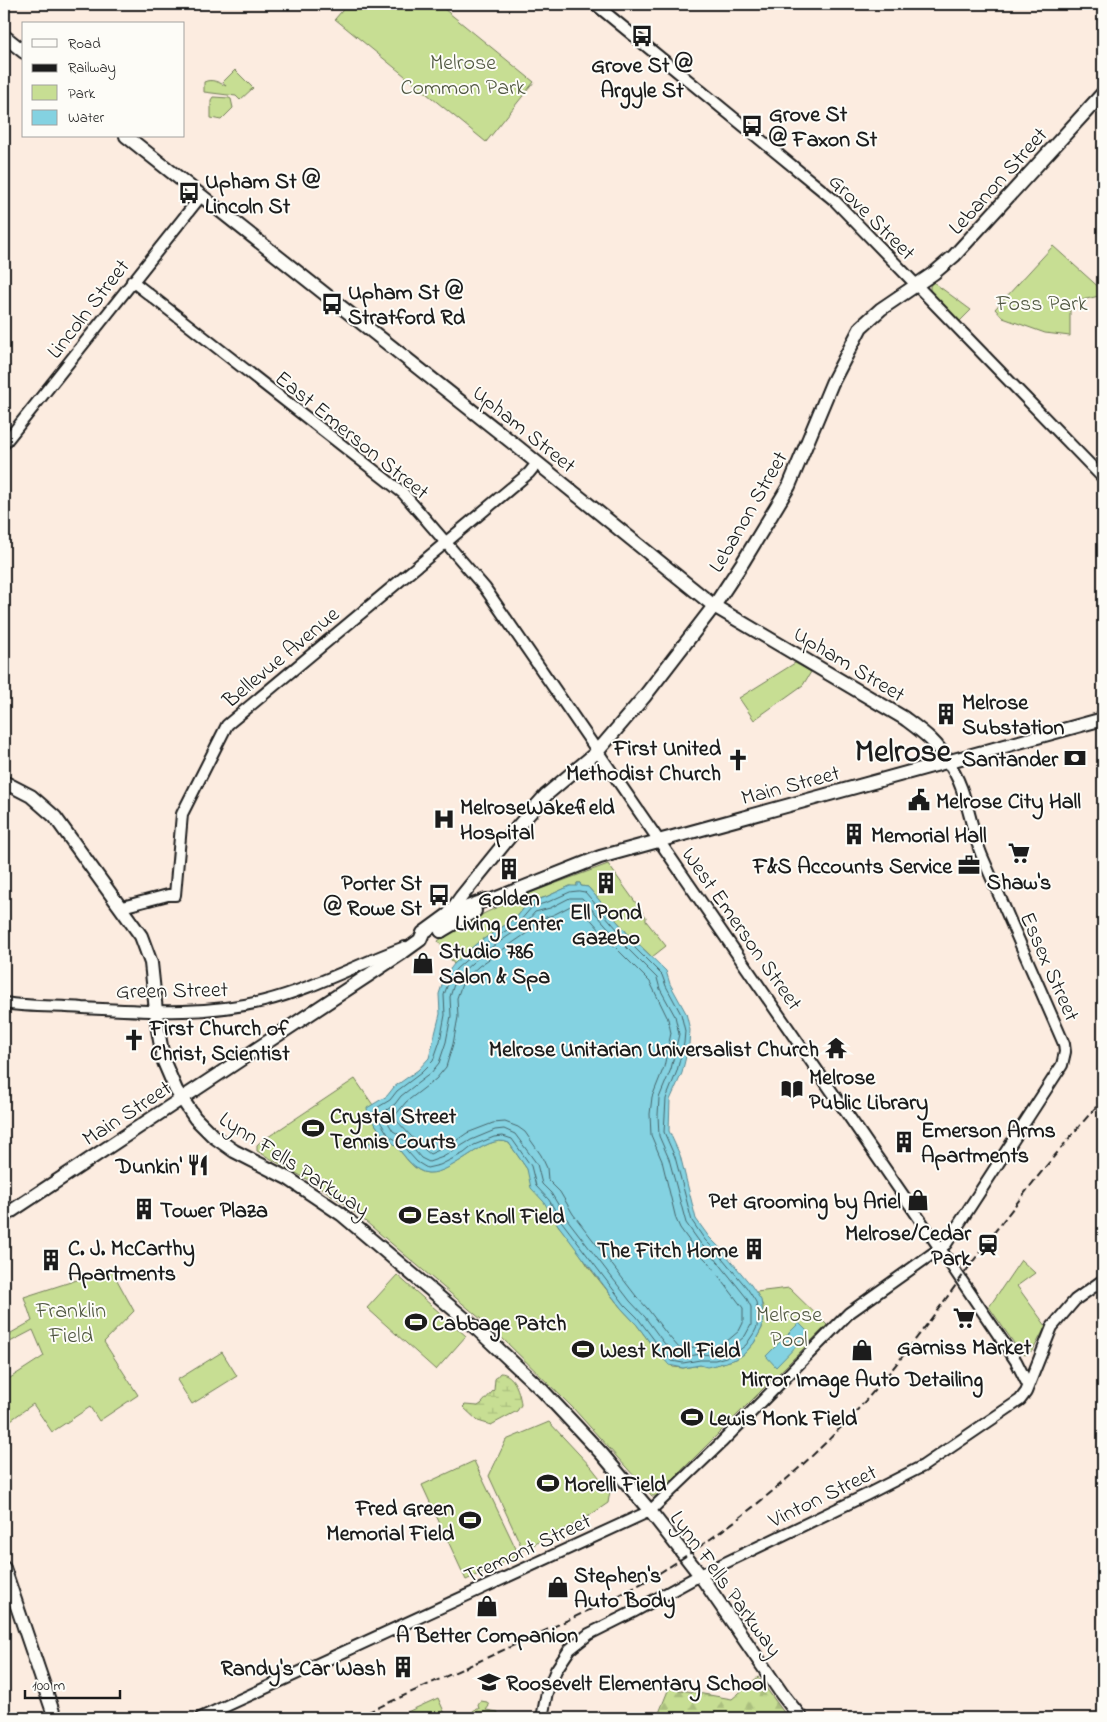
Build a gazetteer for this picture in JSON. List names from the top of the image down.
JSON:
{
  "streets": {
    "main road": [
      "Lebanon Street",
      "Upham Street",
      "Main Street",
      "Lynn Fells Parkway"
    ],
    "street": [
      "Grove Street",
      "Lincoln Street",
      "East Emerson Street",
      "Bellevue Avenue",
      "West Emerson Street",
      "Essex Street",
      "Green Street",
      "Vinton Street",
      "Tremont Street"
    ]
  },
  "crossings": [
    ["Lebanon Street", "Grove Street"],
    ["Lebanon Street", "Upham Street"],
    ["Lebanon Street", "East Emerson Street"],
    ["Lebanon Street", "Main Street"],
    ["Lincoln Street", "Upham Street"],
    ["Lincoln Street", "East Emerson Street"],
    ["Upham Street", "Bellevue Avenue"],
    ["Upham Street", "Main Street"],
    ["Upham Street", "Essex Street"],
    ["East Emerson Street", "Bellevue Avenue"],
    ["East Emerson Street", "Main Street"],
    ["East Emerson Street", "West Emerson Street"],
    ["Bellevue Avenue", "Lynn Fells Parkway"],
    ["Main Street", "West Emerson Street"],
    ["Main Street", "Essex Street"],
    ["Main Street", "Green Street"],
    ["Main Street", "Lynn Fells Parkway"],
    ["West Emerson Street", "Essex Street"],
    ["West Emerson Street", "Vinton Street"],
    ["West Emerson Street", "Tremont Street"],
    ["Essex Street", "Tremont Street"],
    ["Green Street", "Lynn Fells Parkway"],
    ["Lynn Fells Parkway", "Vinton Street"],
    ["Lynn Fells Parkway", "Tremont Street"]
  ],
  "districts": ["Melrose"],
  "parks": [
    "Melrose Common Park",
    "Foss Park",
    "Franklin Field",
    "Melrose Pool"
  ],
  "places": {
    "bus stop": [
      "Grove St @ Argyle St",
      "Grove St @ Faxon St",
      "Upham St @ Lincoln St",
      "Upham St @ Stratford Rd",
      "Porter St @ Rowe St"
    ],
    "building": [
      "Melrose Substation",
      "Memorial Hall",
      "Golden Living Center",
      "Ell Pond Gazebo",
      "Emerson Arms Apartments",
      "Tower Plaza",
      "The Fitch Home",
      "C. J. McCarthy Apartments",
      "Randy's Car Wash"
    ],
    "bank": ["Santander"],
    "church": ["First United Methodist Church", "First Church of Christ, Scientist"],
    "public building": ["Melrose City Hall"],
    "hospital": ["MelroseWakefield Hospital"],
    "supermarket": ["Shaw's", "Garniss Market"],
    "office": ["F&S Accounts Service"],
    "shop": [
      "Studio 786 Salon & Spa",
      "Pet Grooming by Ariel",
      "Mirror Image Auto Detailing",
      "Stephen's Auto Body",
      "A Better Companion"
    ],
    "temple": ["Melrose Unitarian Universalist Church"],
    "library": ["Melrose Public Library"],
    "sports": [
      "Crystal Street Tennis Courts",
      "East Knoll Field",
      "Cabbage Patch",
      "West Knoll Field",
      "Lewis Monk Field",
      "Morelli Field",
      "Fred Green Memorial Field"
    ],
    "restaurant": ["Dunkin'"],
    "station": ["Melrose/Cedar Park"],
    "school or university": ["Roosevelt Elementary School"]
  },
  "legend": [
    "Road",
    "Railway",
    "Park",
    "Water"
  ],
  "scale_bar": "100 m"
}
